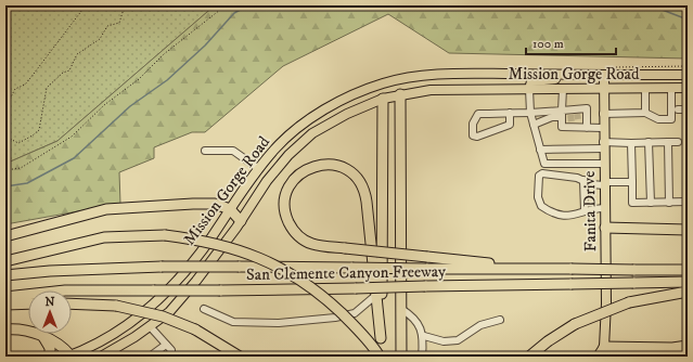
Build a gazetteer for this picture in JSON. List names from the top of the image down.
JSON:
{
  "streets": {
    "highway": ["San Clemente Canyon Freeway"],
    "main road": ["Mission Gorge Road", "Fanita Drive"]
  },
  "crossings": [
    ["Mission Gorge Road", "Fanita Drive"]
  ],
  "scale_bar": "100 m",
  "north": "top"
}
